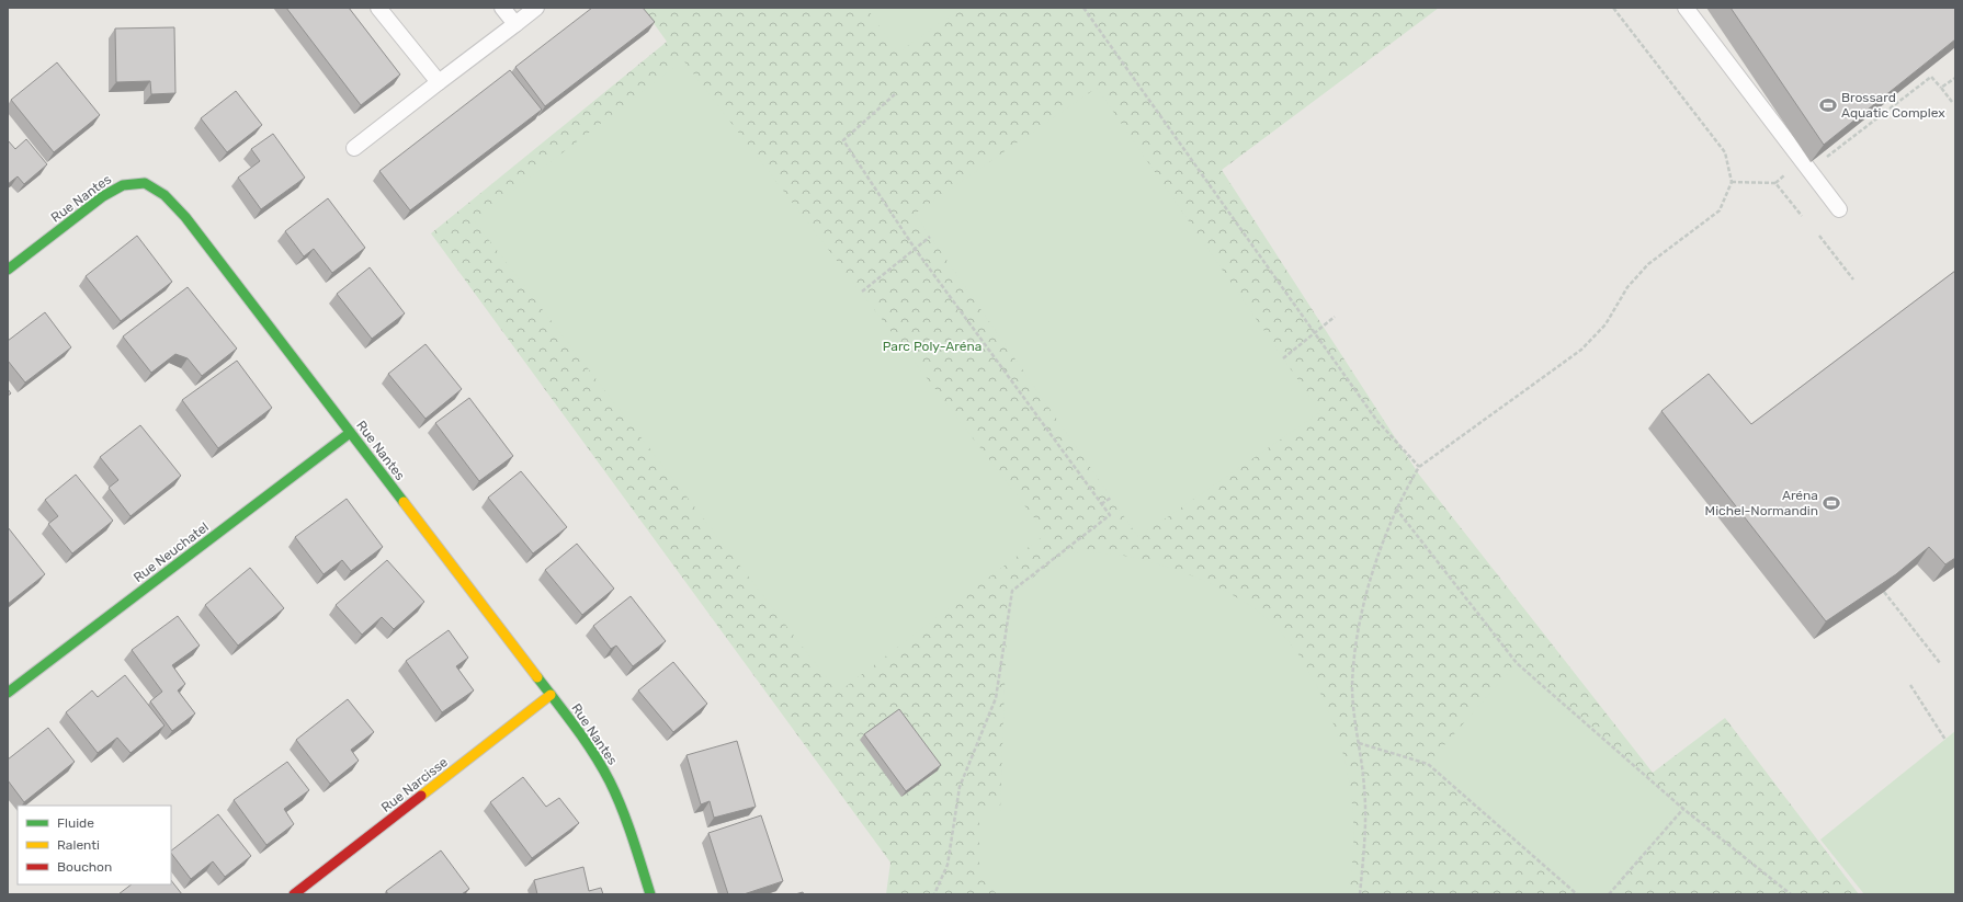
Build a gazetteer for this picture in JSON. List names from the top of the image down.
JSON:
{
  "streets": {
    "street": ["Rue Nantes", "Rue Neuchatel", "Rue Narcisse"]
  },
  "crossings": [
    ["Rue Nantes", "Rue Neuchatel"],
    ["Rue Nantes", "Rue Narcisse"]
  ],
  "parks": ["Parc Poly-Aréna"],
  "places": {
    "sports": ["Brossard Aquatic Complex", "Aréna Michel-Normandin"]
  },
  "legend": ["Fluide", "Ralenti", "Bouchon"]
}
